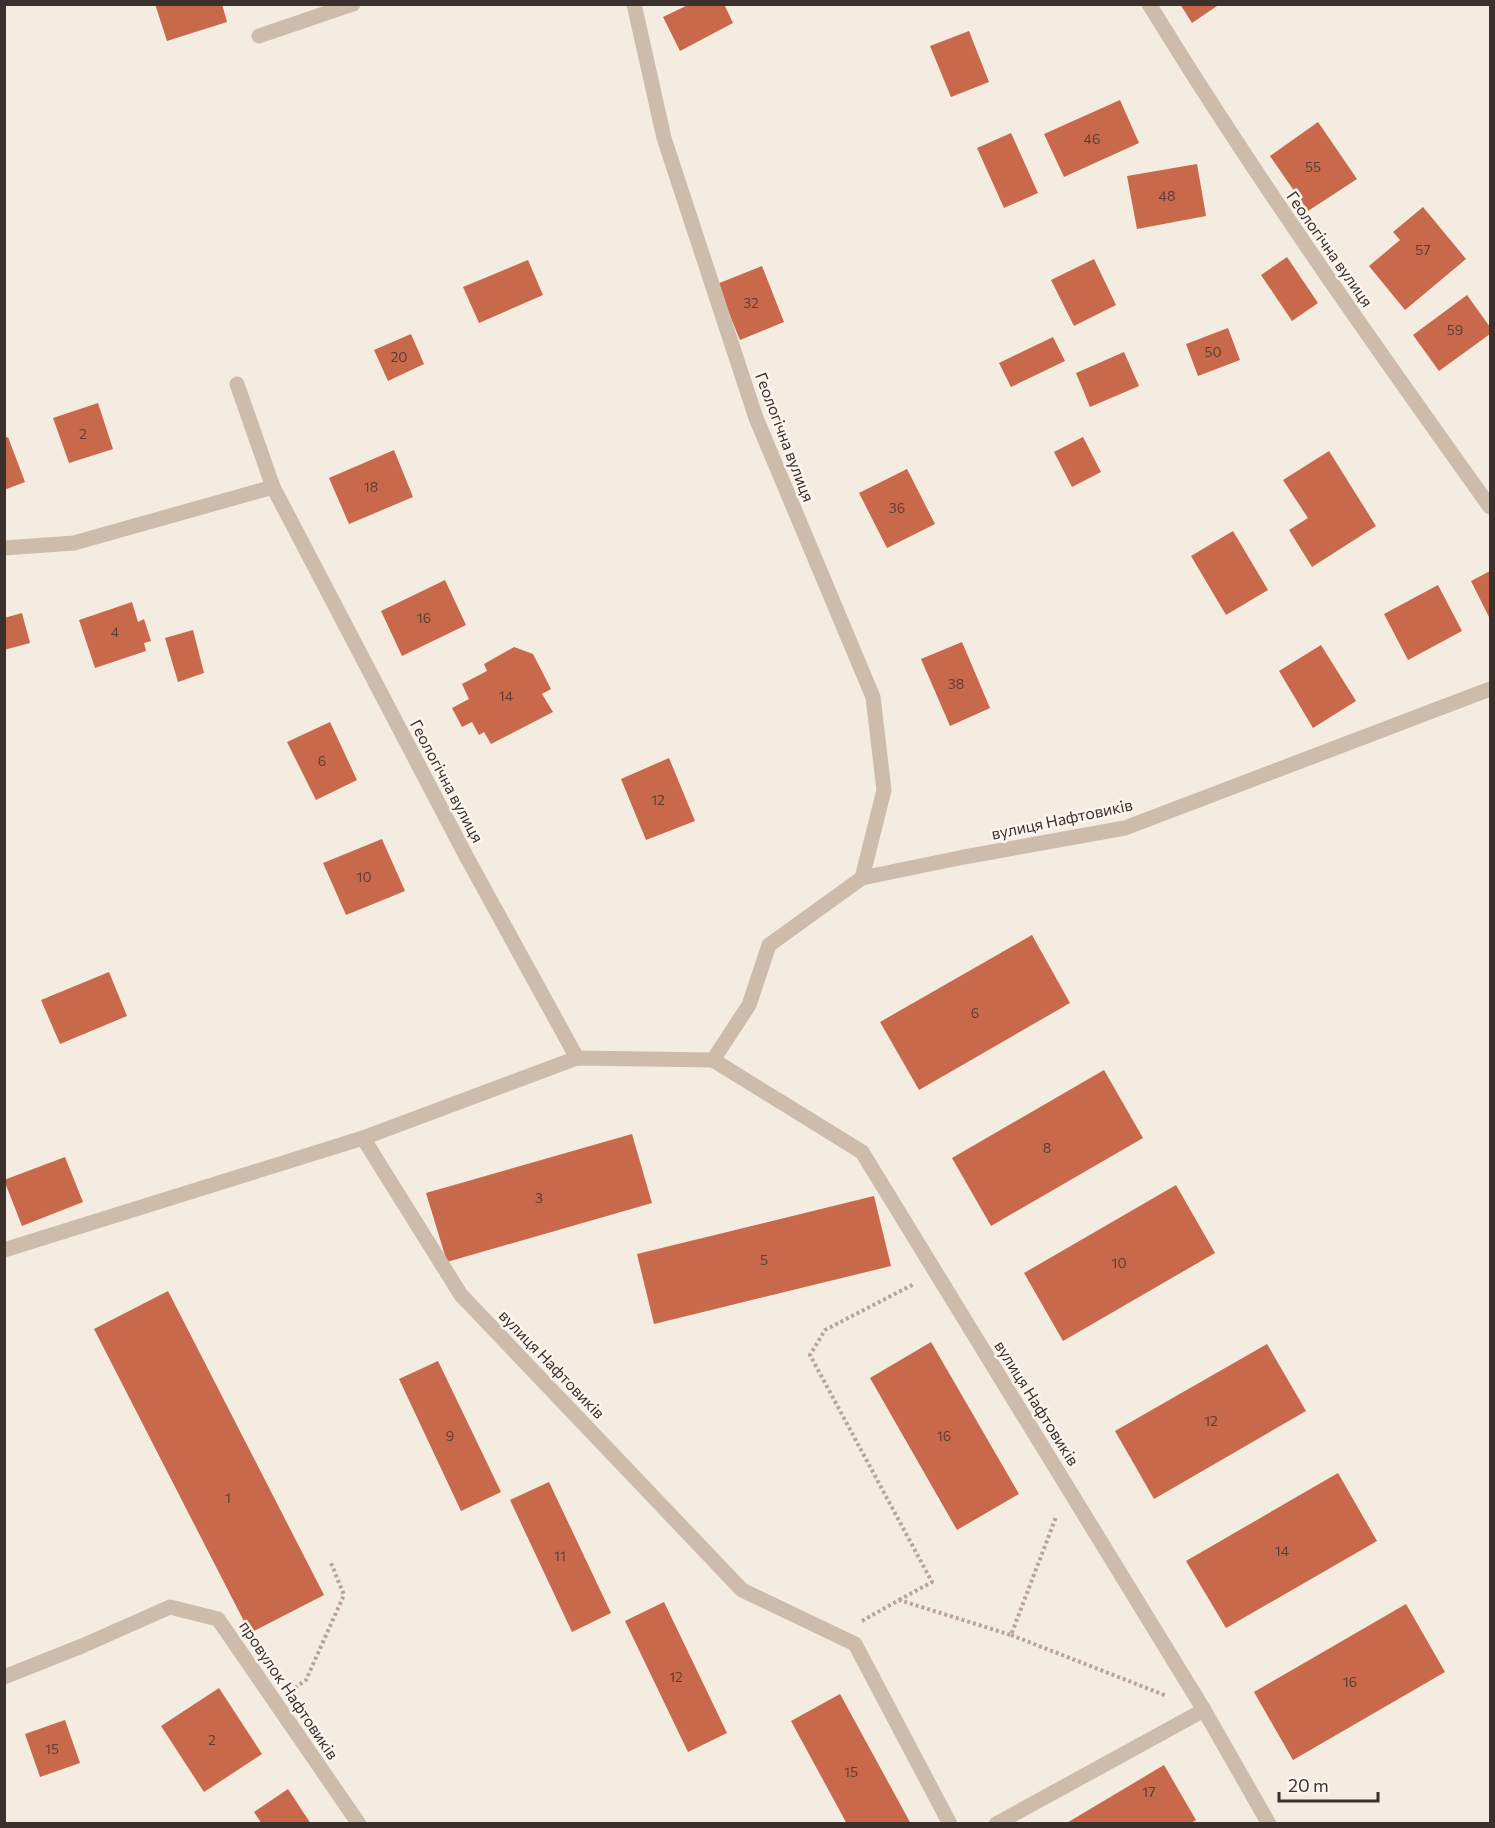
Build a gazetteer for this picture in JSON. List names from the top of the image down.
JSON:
{
  "streets": {
    "street": ["Геологічна вулиця", "вулиця Нафтовиків", "провулок Нафтовиків"]
  },
  "crossings": [
    ["Геологічна вулиця", "вулиця Нафтовиків"]
  ],
  "house_numbers": [
    "46",
    "55",
    "48",
    "57",
    "32",
    "59",
    "50",
    "20",
    "2",
    "18",
    "36",
    "16",
    "4",
    "38",
    "14",
    "6",
    "12",
    "10",
    "6",
    "8",
    "3",
    "5",
    "10",
    "12",
    "9",
    "16",
    "1",
    "14",
    "11",
    "12",
    "16",
    "2",
    "15",
    "15",
    "17"
  ],
  "scale_bar": "20 m"
}
